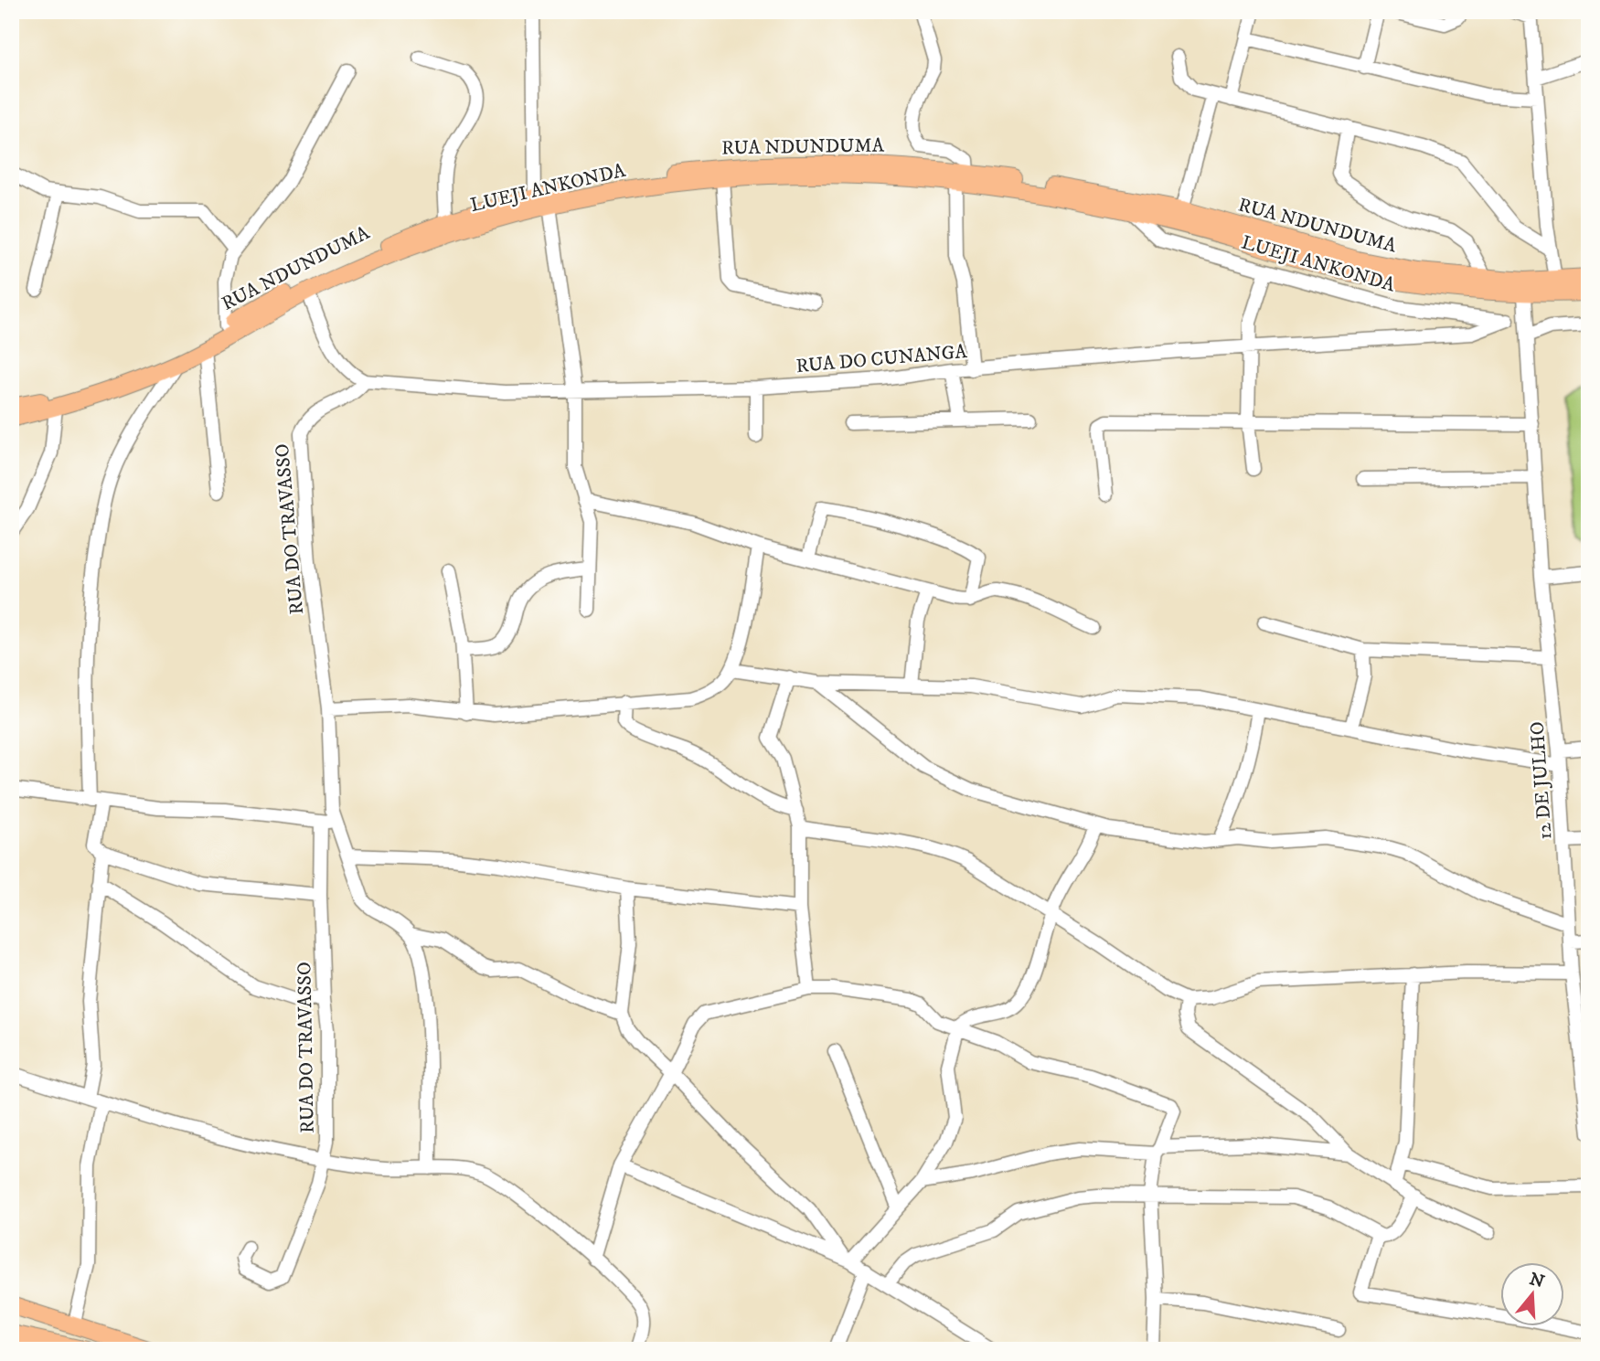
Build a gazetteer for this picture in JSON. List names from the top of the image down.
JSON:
{
  "streets": {
    "main road": ["RUA NDUNDUMA", "LUEJI ANKONDA"],
    "street": ["RUA DO CUNANGA", "RUA DO TRAVASSO", "12 DE JULHO"]
  },
  "crossings": [
    ["RUA NDUNDUMA", "LUEJI ANKONDA"],
    ["LUEJI ANKONDA", "RUA DO CUNANGA"],
    ["LUEJI ANKONDA", "12 DE JULHO"],
    ["RUA DO CUNANGA", "RUA DO TRAVASSO"]
  ],
  "north": "top"
}
